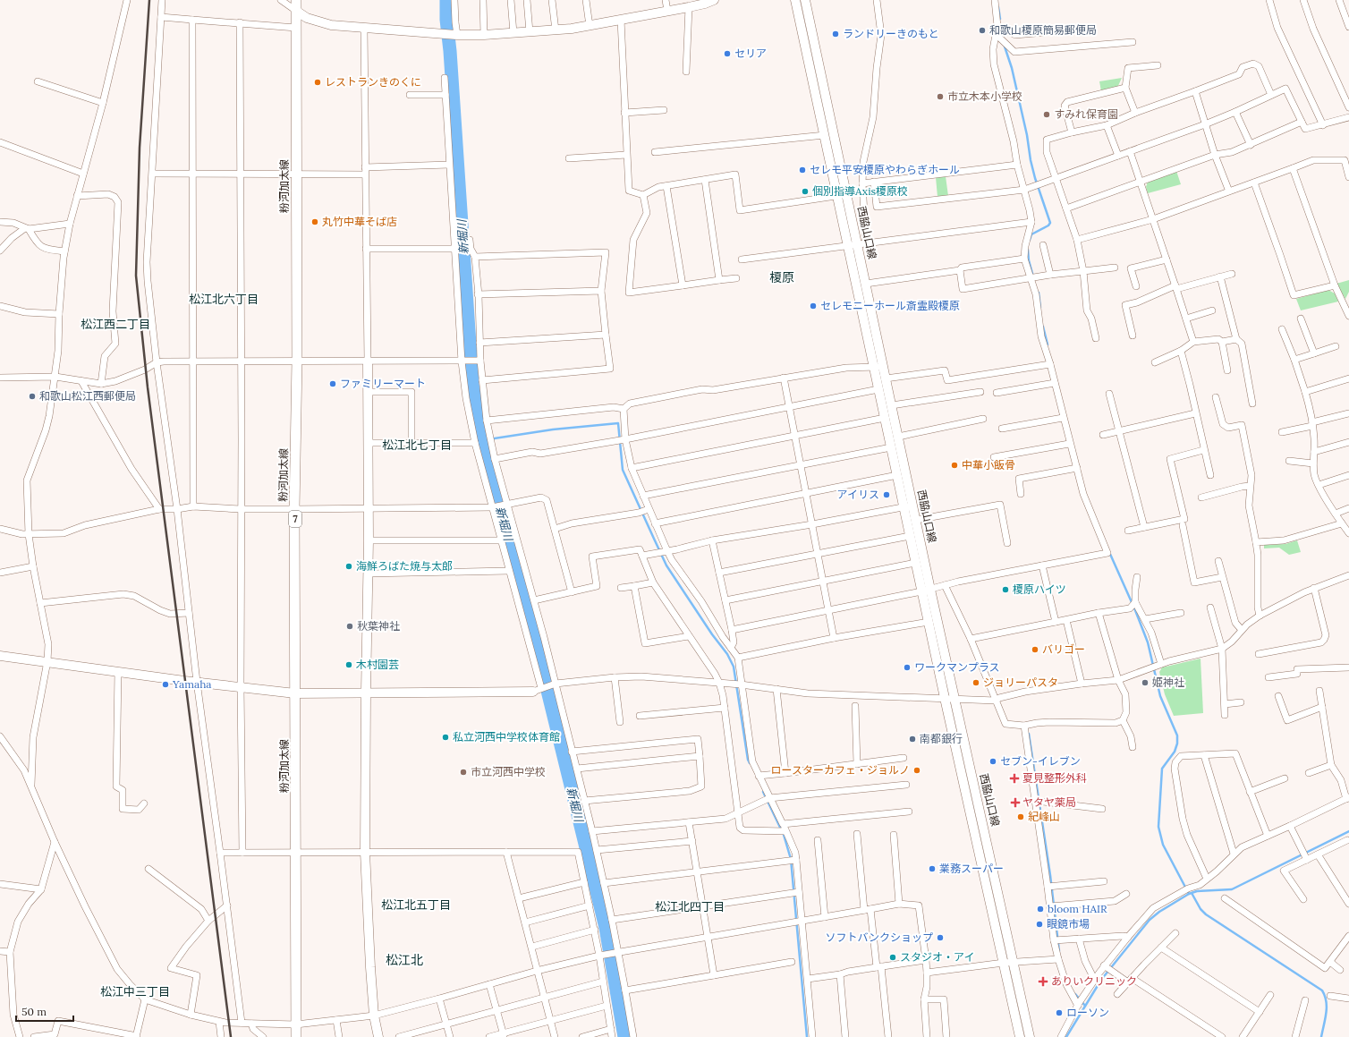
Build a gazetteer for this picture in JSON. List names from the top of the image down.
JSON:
{
  "streets": {
    "main road": ["粉河加太線", "7"],
    "street": ["西脇山口線"]
  },
  "districts": [
    "榎原",
    "松江北六丁目",
    "松江西二丁目",
    "松江北七丁目",
    "松江北五丁目",
    "松江北四丁目",
    "松江北",
    "松江中三丁目"
  ],
  "water": ["新堀川"],
  "places": {
    "other": [
      "和歌山榎原簡易郵便局",
      "ランドリーきのもと",
      "セリア",
      "レストランきのくに",
      "市立木本小学校",
      "すみれ保育園",
      "セレモ平安榎原やわらぎホール",
      "個別指導Axis榎原校",
      "丸竹中華そば店",
      "セレモニーホール斎霊殿榎原",
      "ファミリーマート",
      "和歌山松江西郵便局",
      "中華小飯骨",
      "アイリス",
      "海鮮ろばた焼与太郎",
      "榎原ハイツ",
      "秋葉神社",
      "バリゴー",
      "木村園芸",
      "ワークマンプラス",
      "ジョリーパスタ",
      "姫神社",
      "Yamaha",
      "私立河西中学校体育館",
      "南都銀行",
      "セブン-イレブン",
      "ロースターカフェ・ジョルノ",
      "市立河西中学校",
      "紀峰山",
      "業務スーパー",
      "bloom HAIR",
      "眼鏡市場",
      "ソフトバンクショップ",
      "スタジオ・アイ",
      "ローソン"
    ],
    "health": ["夏見整形外科", "ヤタヤ薬局", "ありいクリニック"]
  },
  "scale_bar": "50 m"
}
